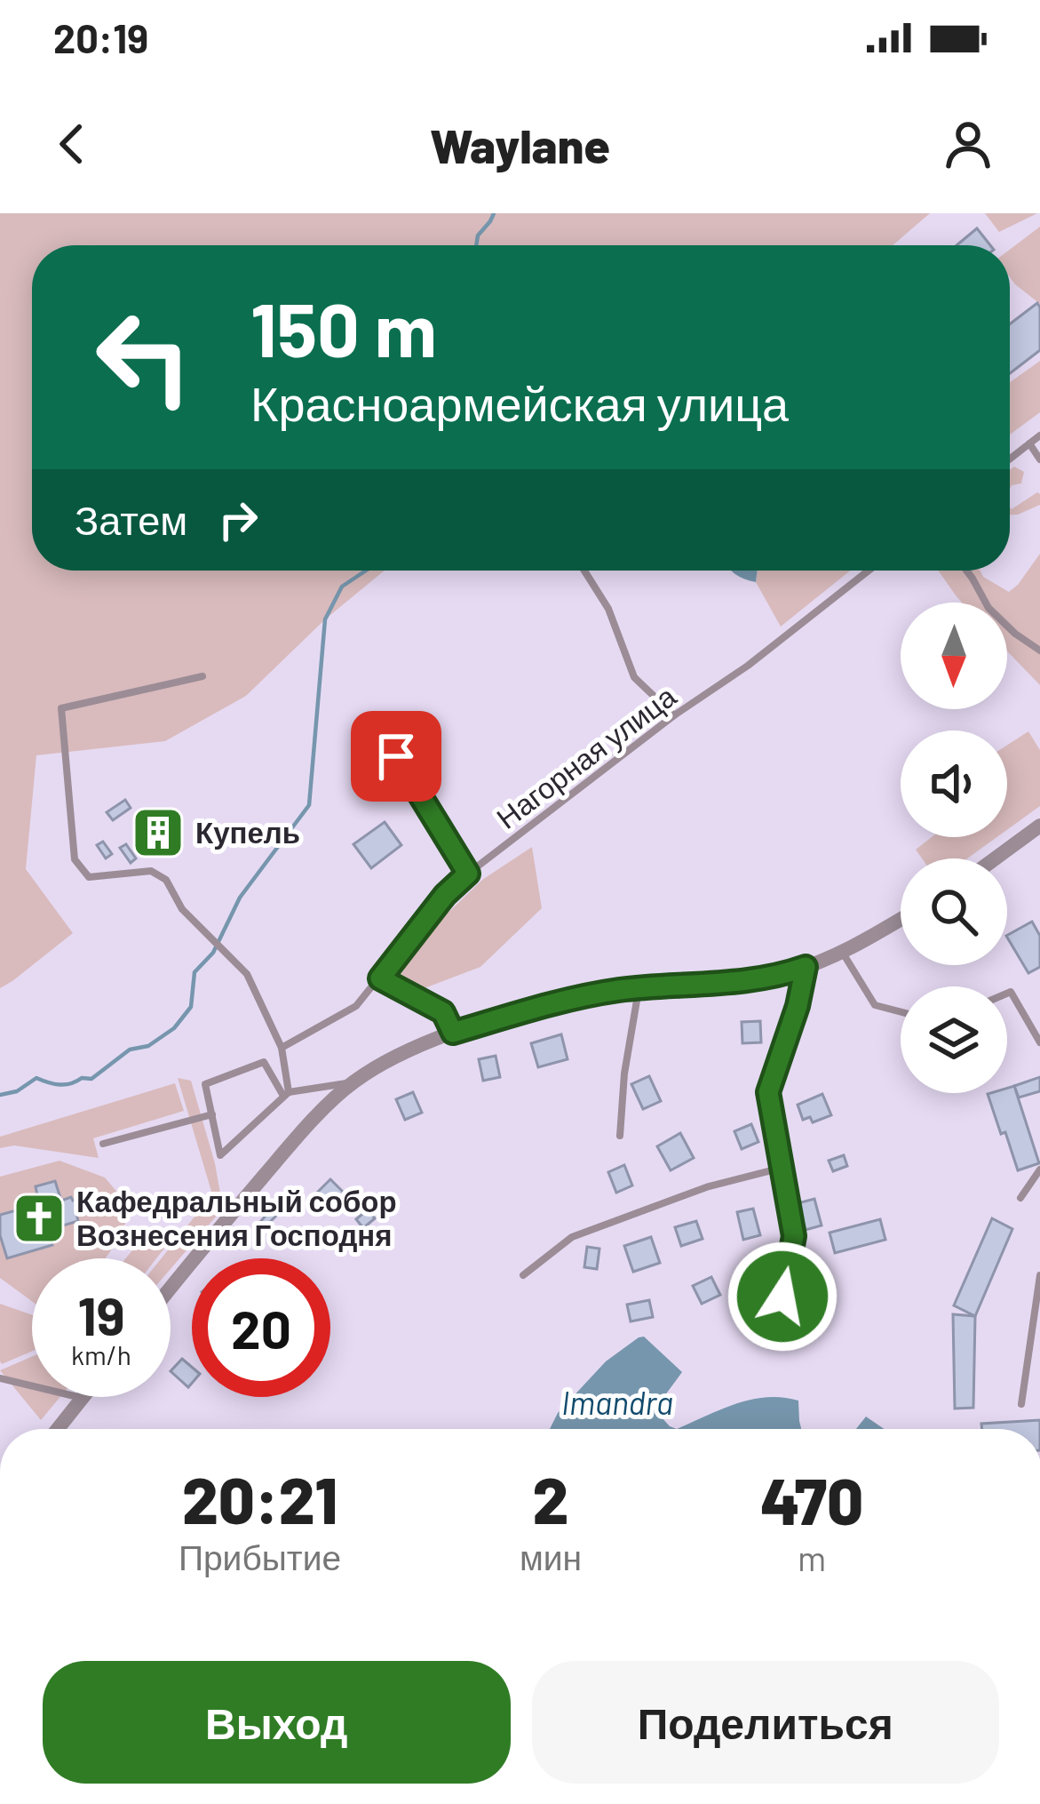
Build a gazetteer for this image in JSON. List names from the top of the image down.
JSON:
{
  "streets": {
    "lane": ["Нагорная улица"]
  },
  "water": ["Imandra"],
  "places": {
    "building": ["Купель"],
    "church": ["Кафедральный собор Вознесения Господня"]
  },
  "north": "bottom",
  "page": {
    "status": "20:19",
    "header": "Waylane",
    "turn": ["150 m", "Красноармейская улица"],
    "then": "Затем",
    "speed": "19 km/h",
    "limit": "20",
    "eta": [
      "20:21",
      "Прибытие",
      "2",
      "мин",
      "470",
      "m"
    ],
    "buttons": ["Выход", "Поделиться"]
  }
}
